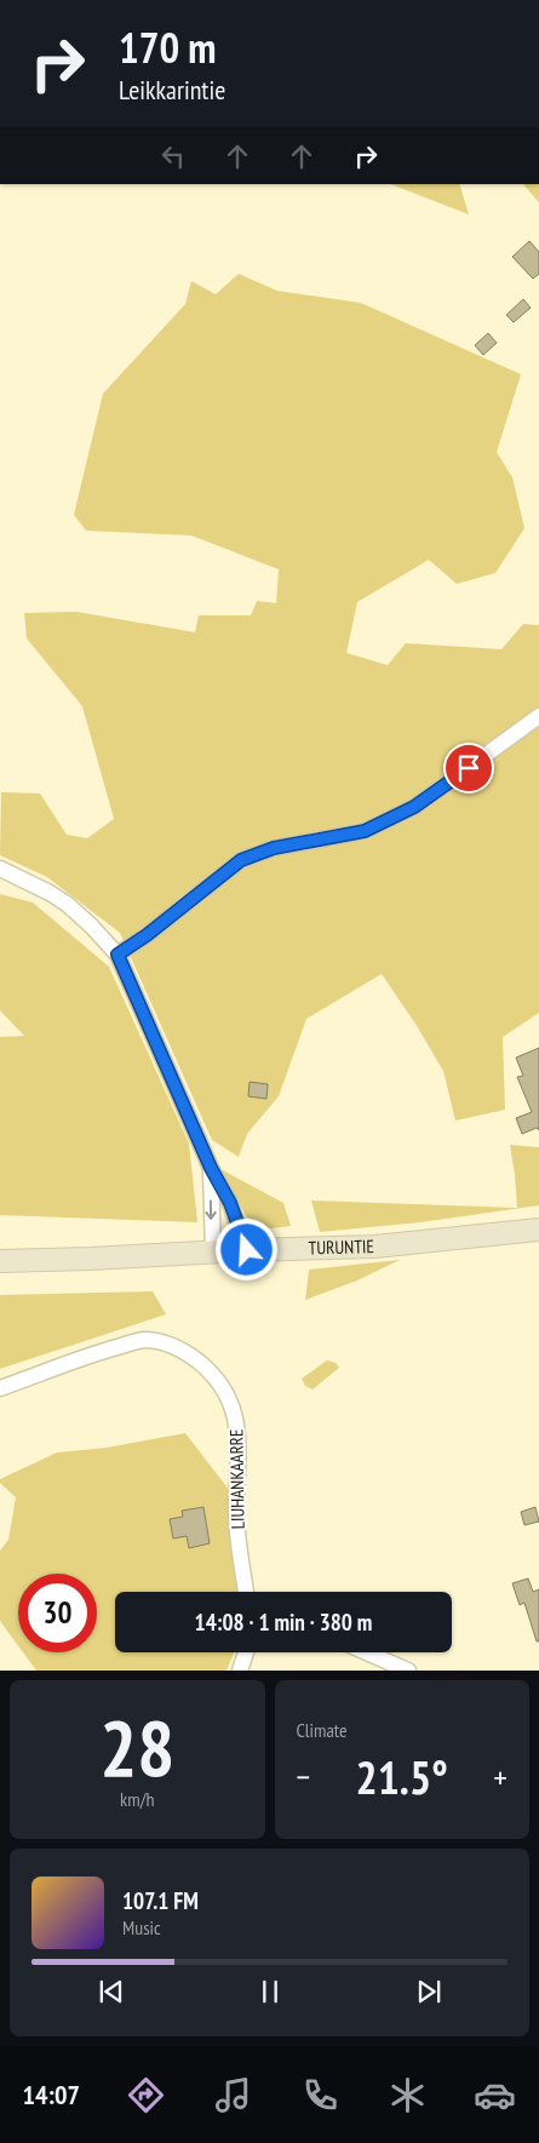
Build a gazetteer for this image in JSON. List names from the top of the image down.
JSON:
{
  "streets": {
    "main road": ["TURUNTIE"],
    "street": ["LIUHANKAARRE"]
  },
  "page": {
    "turn": ["170 m", "Leikkarintie"],
    "limit": "30",
    "trip": "14:08 · 1 min · 380 m",
    "tile": [
      ["28", "km/h"],
      "Climate"
    ],
    "heat": ["−", "21.5°", "+"],
    "song": ["107.1 FM", "Music"],
    "tabs": "14:07"
  }
}
